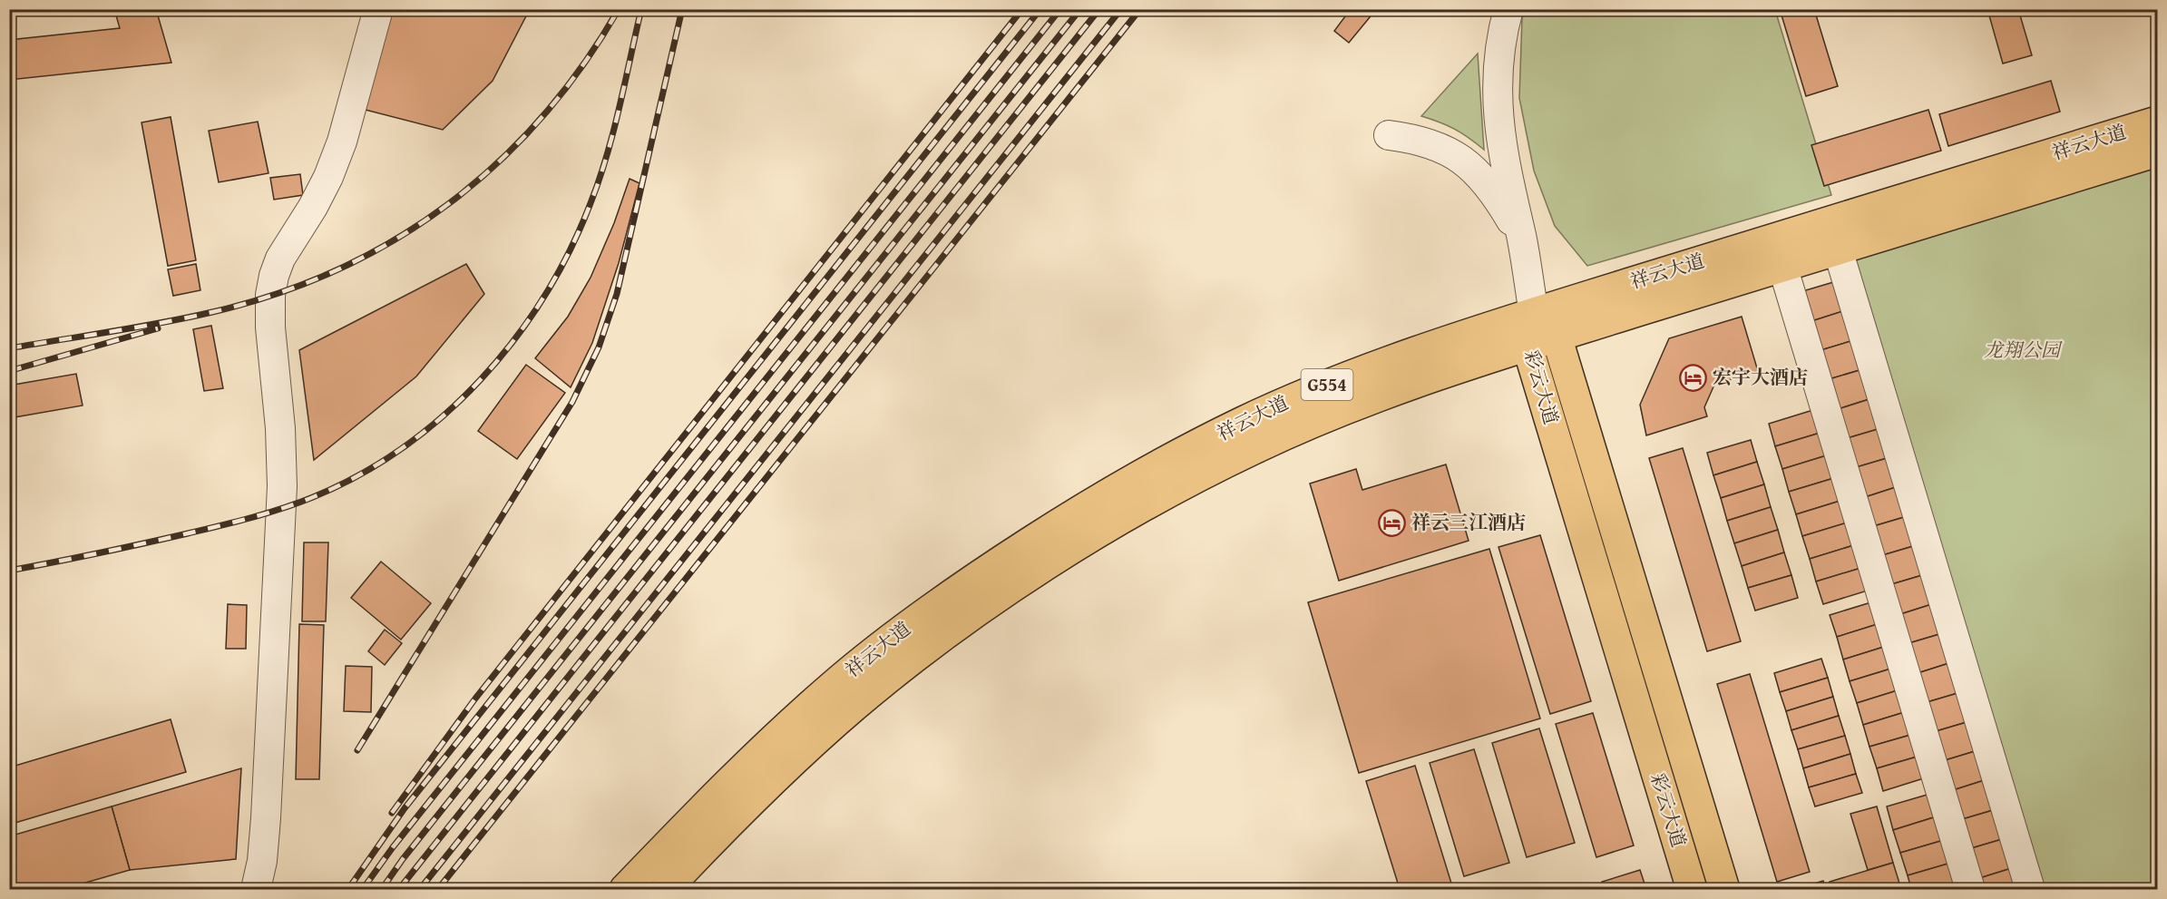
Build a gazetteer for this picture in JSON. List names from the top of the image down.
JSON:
{
  "streets": {
    "main road": ["祥云大道", "G554", "彩云大道"]
  },
  "crossings": [
    ["祥云大道", "彩云大道"]
  ],
  "parks": ["龙翔公园"],
  "places": {
    "hotel": ["宏宇大酒店", "祥云三江酒店"]
  }
}
